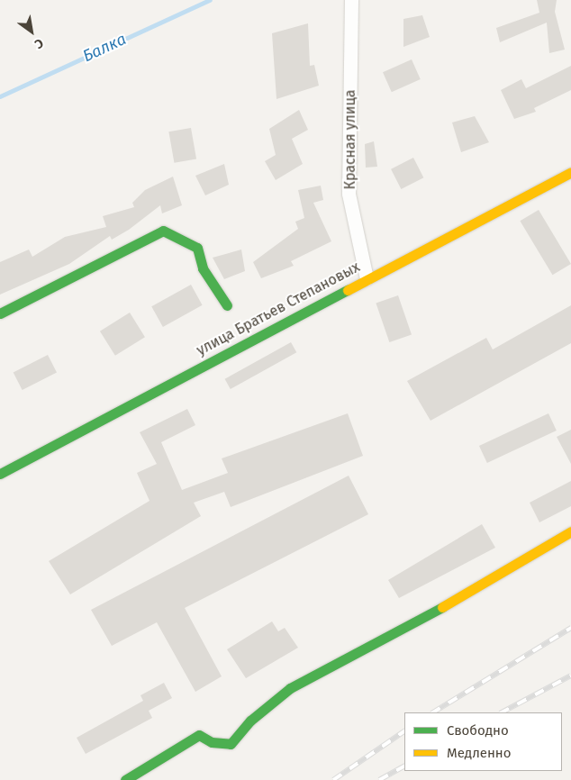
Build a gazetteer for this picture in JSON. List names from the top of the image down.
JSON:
{
  "streets": {
    "street": ["Красная улица", "улица Братьев Степановых"]
  },
  "crossings": [
    ["Красная улица", "улица Братьев Степановых"]
  ],
  "water": ["Балка"],
  "legend": ["Свободно", "Медленно"],
  "north": "bottom right"
}
